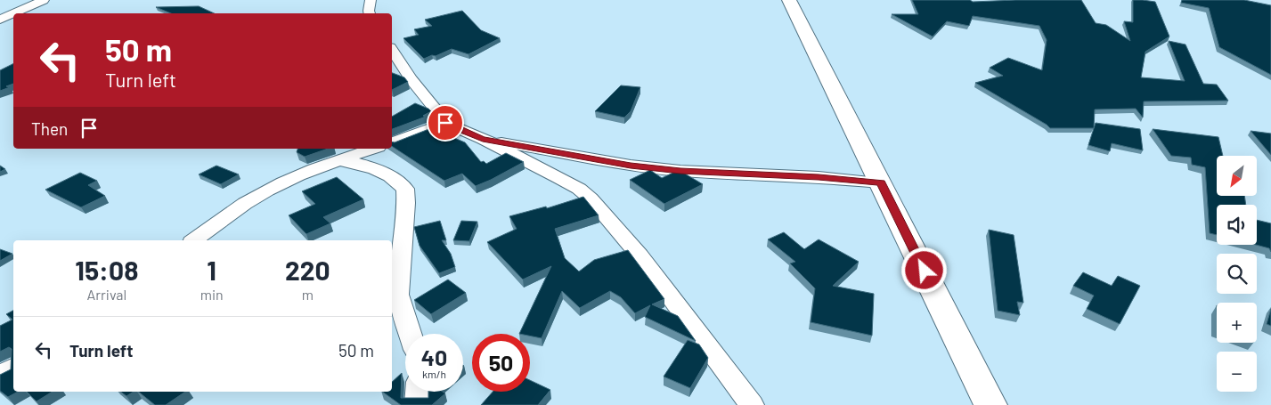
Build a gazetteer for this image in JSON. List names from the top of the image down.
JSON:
{
  "north": "bottom left",
  "page": {
    "turn": ["50 m", "Turn left"],
    "then": "Then",
    "map_buttons": ["+", "−"],
    "eta": [
      "15:08",
      "Arrival",
      "1",
      "min",
      "220",
      "m"
    ],
    "list": [
      {
        "name": "Turn left",
        "value": "50 m"
      }
    ],
    "speed": "40 km/h",
    "limit": "50"
  }
}
